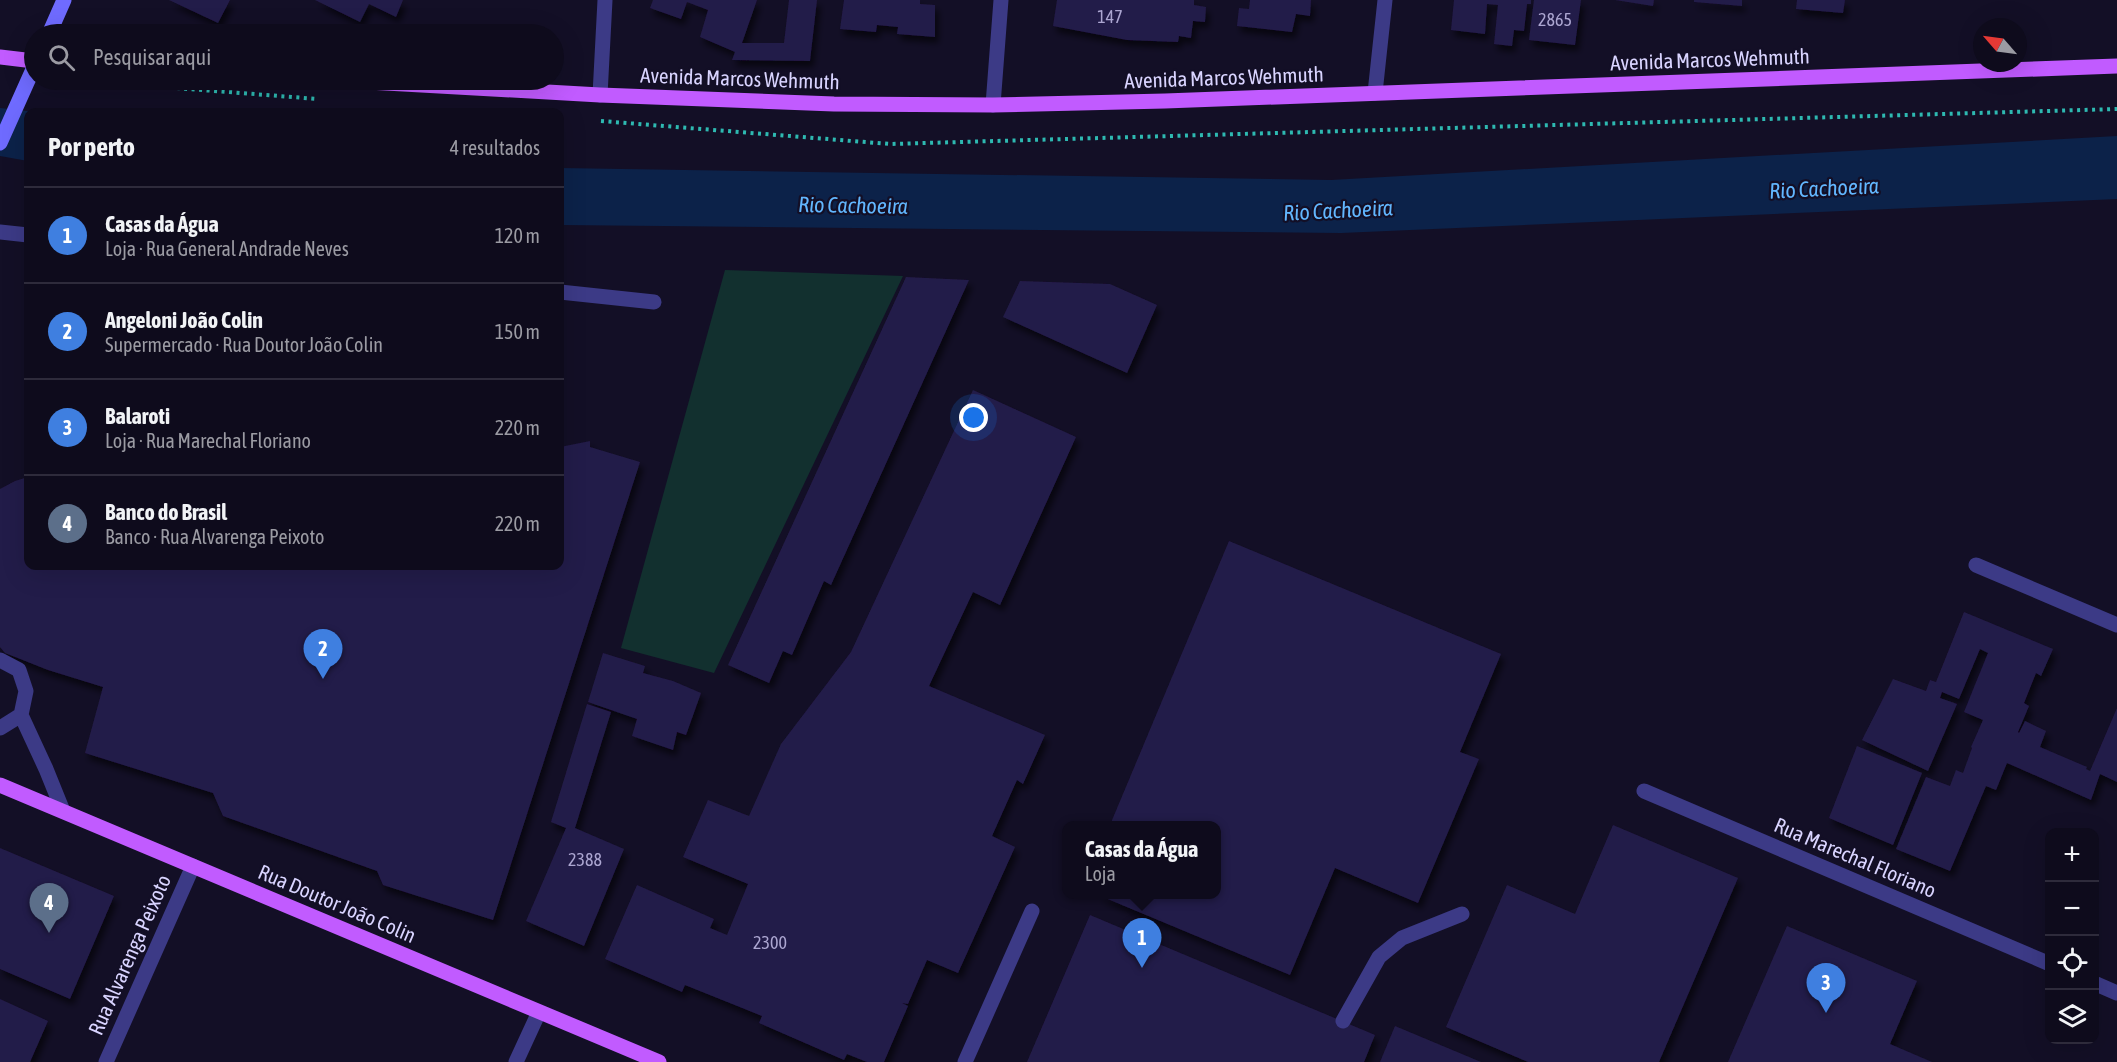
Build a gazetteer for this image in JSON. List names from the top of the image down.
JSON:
{
  "streets": {
    "main road": ["Avenida Marcos Wehmuth", "Rua Doutor João Colin"],
    "street": ["Rua Marechal Floriano", "Rua Alvarenga Peixoto"]
  },
  "crossings": [
    ["Rua Doutor João Colin", "Rua Alvarenga Peixoto"]
  ],
  "water": ["Rio Cachoeira"],
  "house_numbers": [
    "147",
    "2865",
    "2388",
    "2300"
  ],
  "north": "top left",
  "page": {
    "search": "Pesquisar aqui",
    "heading": ["Por perto", "4 resultados"],
    "list": [
      {
        "mark": "1",
        "name": "Casas da Água",
        "note": "Loja · Rua General Andrade Neves",
        "value": "120 m"
      },
      {
        "mark": "2",
        "name": "Angeloni João Colin",
        "note": "Supermercado · Rua Doutor João Colin",
        "value": "150 m"
      },
      {
        "mark": "3",
        "name": "Balaroti",
        "note": "Loja · Rua Marechal Floriano",
        "value": "220 m"
      },
      {
        "mark": "4",
        "name": "Banco do Brasil",
        "note": "Banco · Rua Alvarenga Peixoto",
        "value": "220 m"
      }
    ],
    "pins": [
      "2",
      "4",
      "1",
      "3"
    ],
    "popup": ["Casas da Água", "Loja"],
    "map_buttons": ["+", "−"]
  }
}
